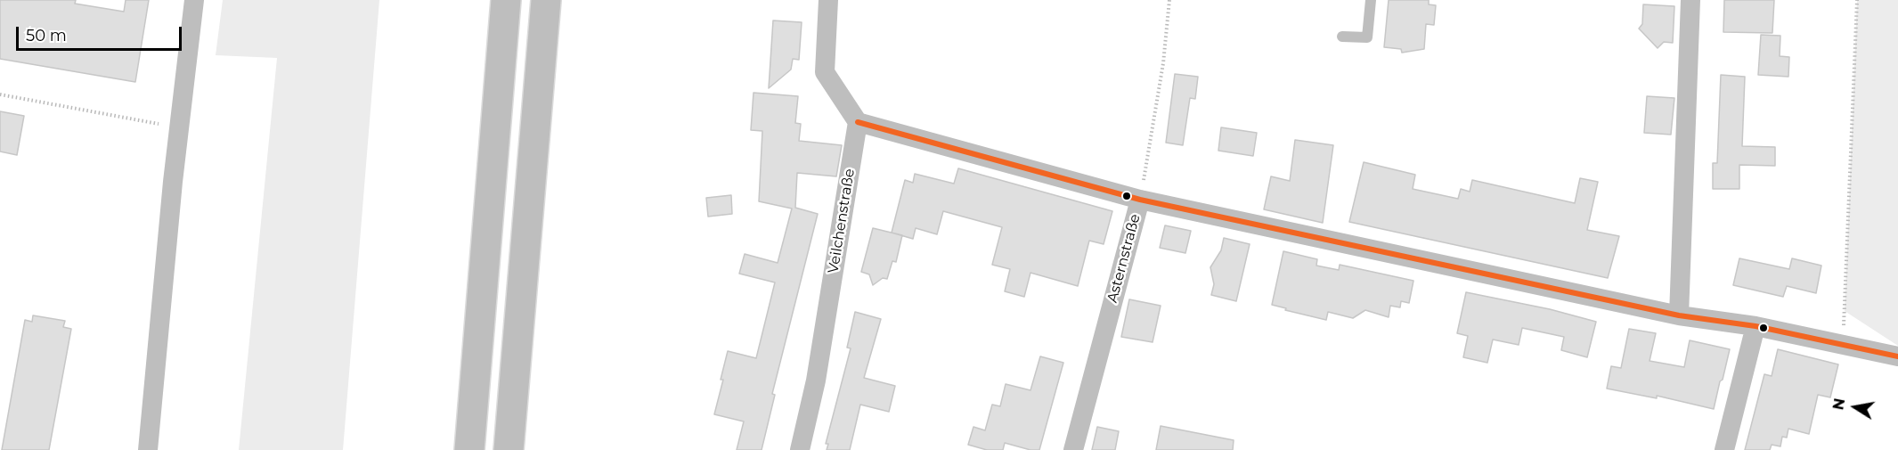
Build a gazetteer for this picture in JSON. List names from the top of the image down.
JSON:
{
  "streets": {
    "street": ["Veilchenstraße", "Asternstraße"]
  },
  "scale_bar": "50 m",
  "north": "left"
}
